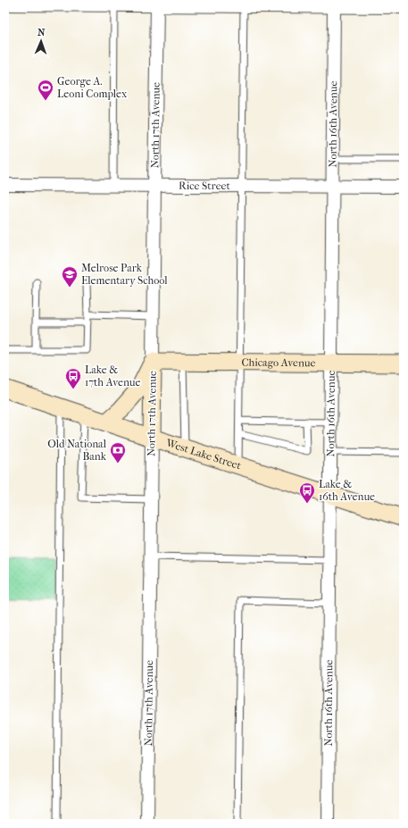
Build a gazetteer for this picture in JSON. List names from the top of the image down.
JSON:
{
  "streets": {
    "main road": ["North 17th Avenue", "Chicago Avenue", "West Lake Street"],
    "street": ["North 16th Avenue", "Rice Street"]
  },
  "crossings": [
    ["North 17th Avenue", "Rice Street"],
    ["North 17th Avenue", "Chicago Avenue"],
    ["North 17th Avenue", "West Lake Street"],
    ["North 16th Avenue", "Rice Street"],
    ["North 16th Avenue", "Chicago Avenue"],
    ["North 16th Avenue", "West Lake Street"]
  ],
  "places": {
    "sports": ["George A. Leoni Complex"],
    "school or university": ["Melrose Park Elementary School"],
    "bus stop": ["Lake & 17th Avenue", "Lake & 16th Avenue"],
    "bank": ["Old National Bank"]
  },
  "north": "top"
}
